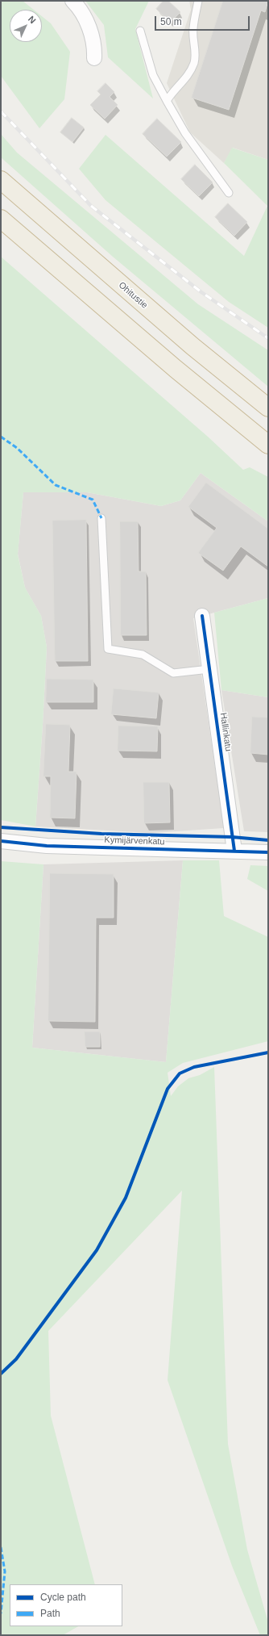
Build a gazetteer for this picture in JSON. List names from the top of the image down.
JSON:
{
  "streets": {
    "highway": ["Ohitustie"],
    "street": ["Hallinkatu", "Kymijärvenkatu"]
  },
  "crossings": [
    ["Hallinkatu", "Kymijärvenkatu"]
  ],
  "legend": ["Cycle path", "Path"],
  "scale_bar": "50 m",
  "north": "top right"
}
